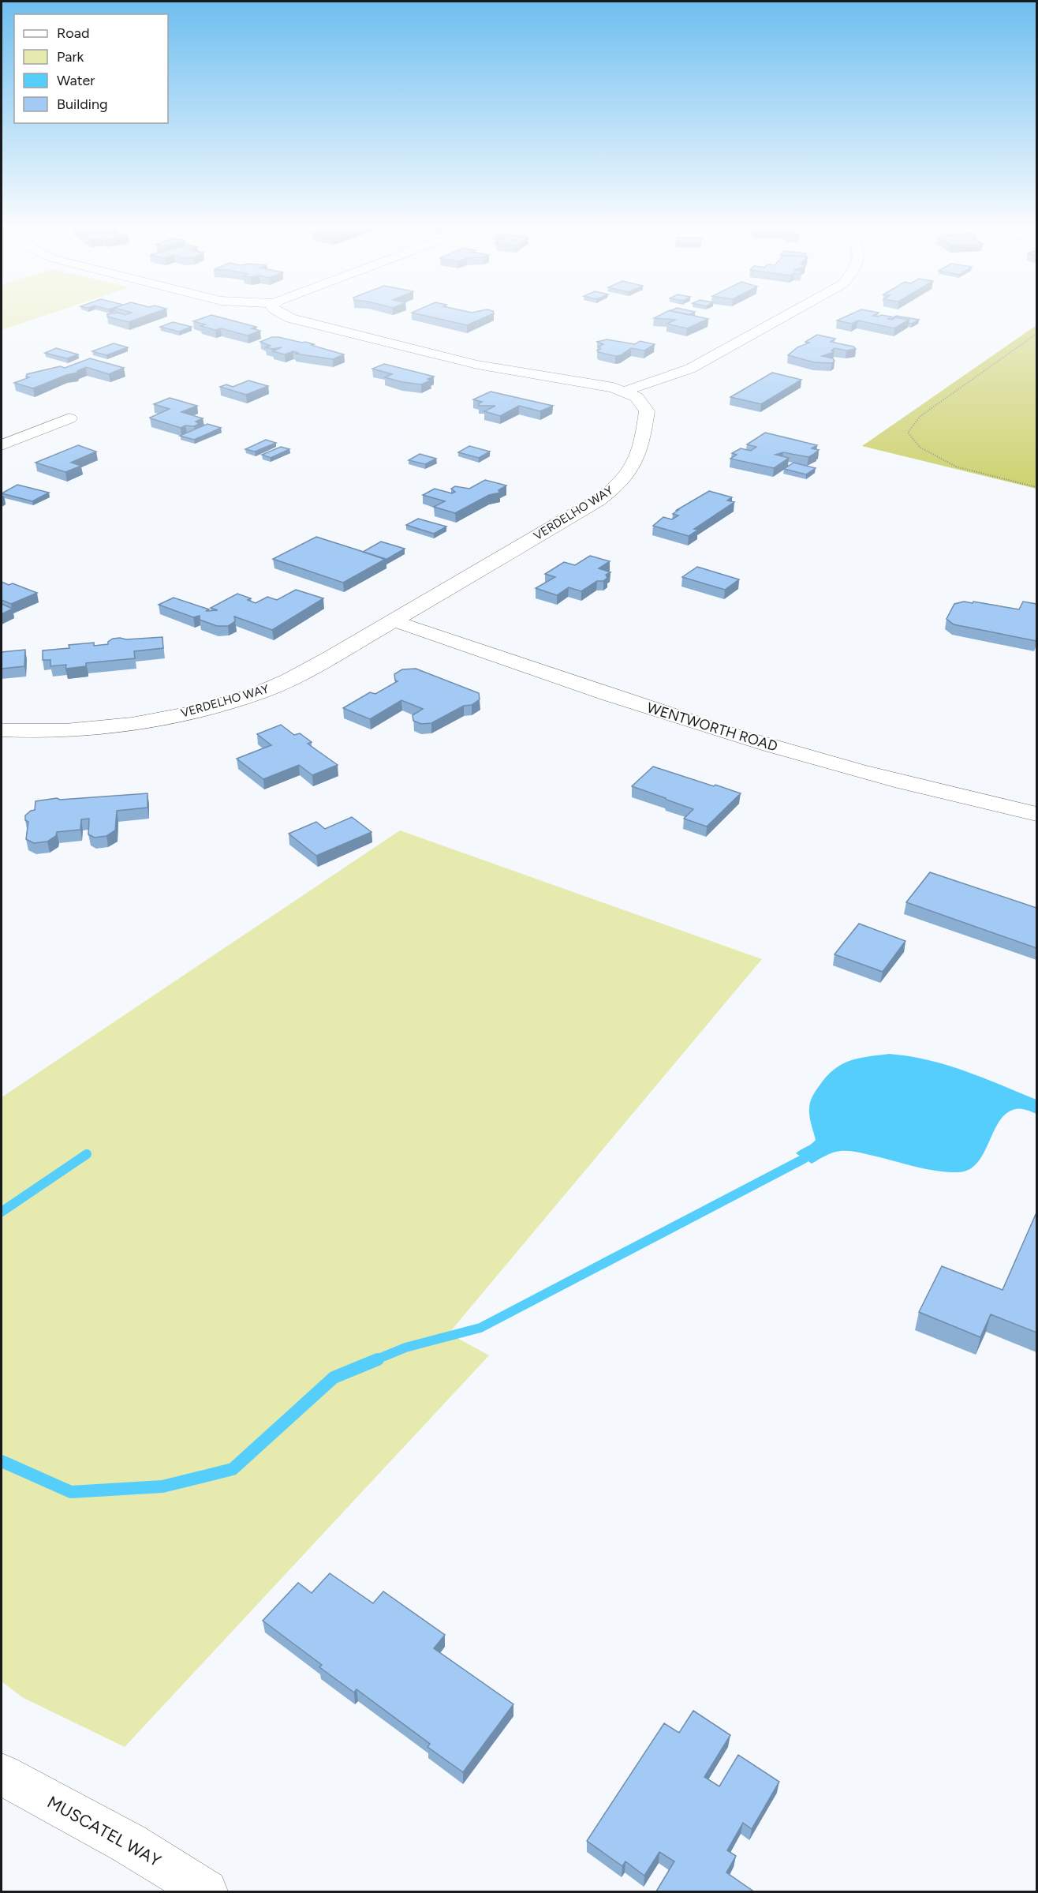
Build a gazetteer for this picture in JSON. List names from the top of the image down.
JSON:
{
  "streets": {
    "street": ["VERDELHO WAY", "WENTWORTH ROAD", "MUSCATEL WAY"]
  },
  "crossings": [
    ["VERDELHO WAY", "WENTWORTH ROAD"]
  ],
  "legend": [
    "Road",
    "Park",
    "Water",
    "Building"
  ]
}
